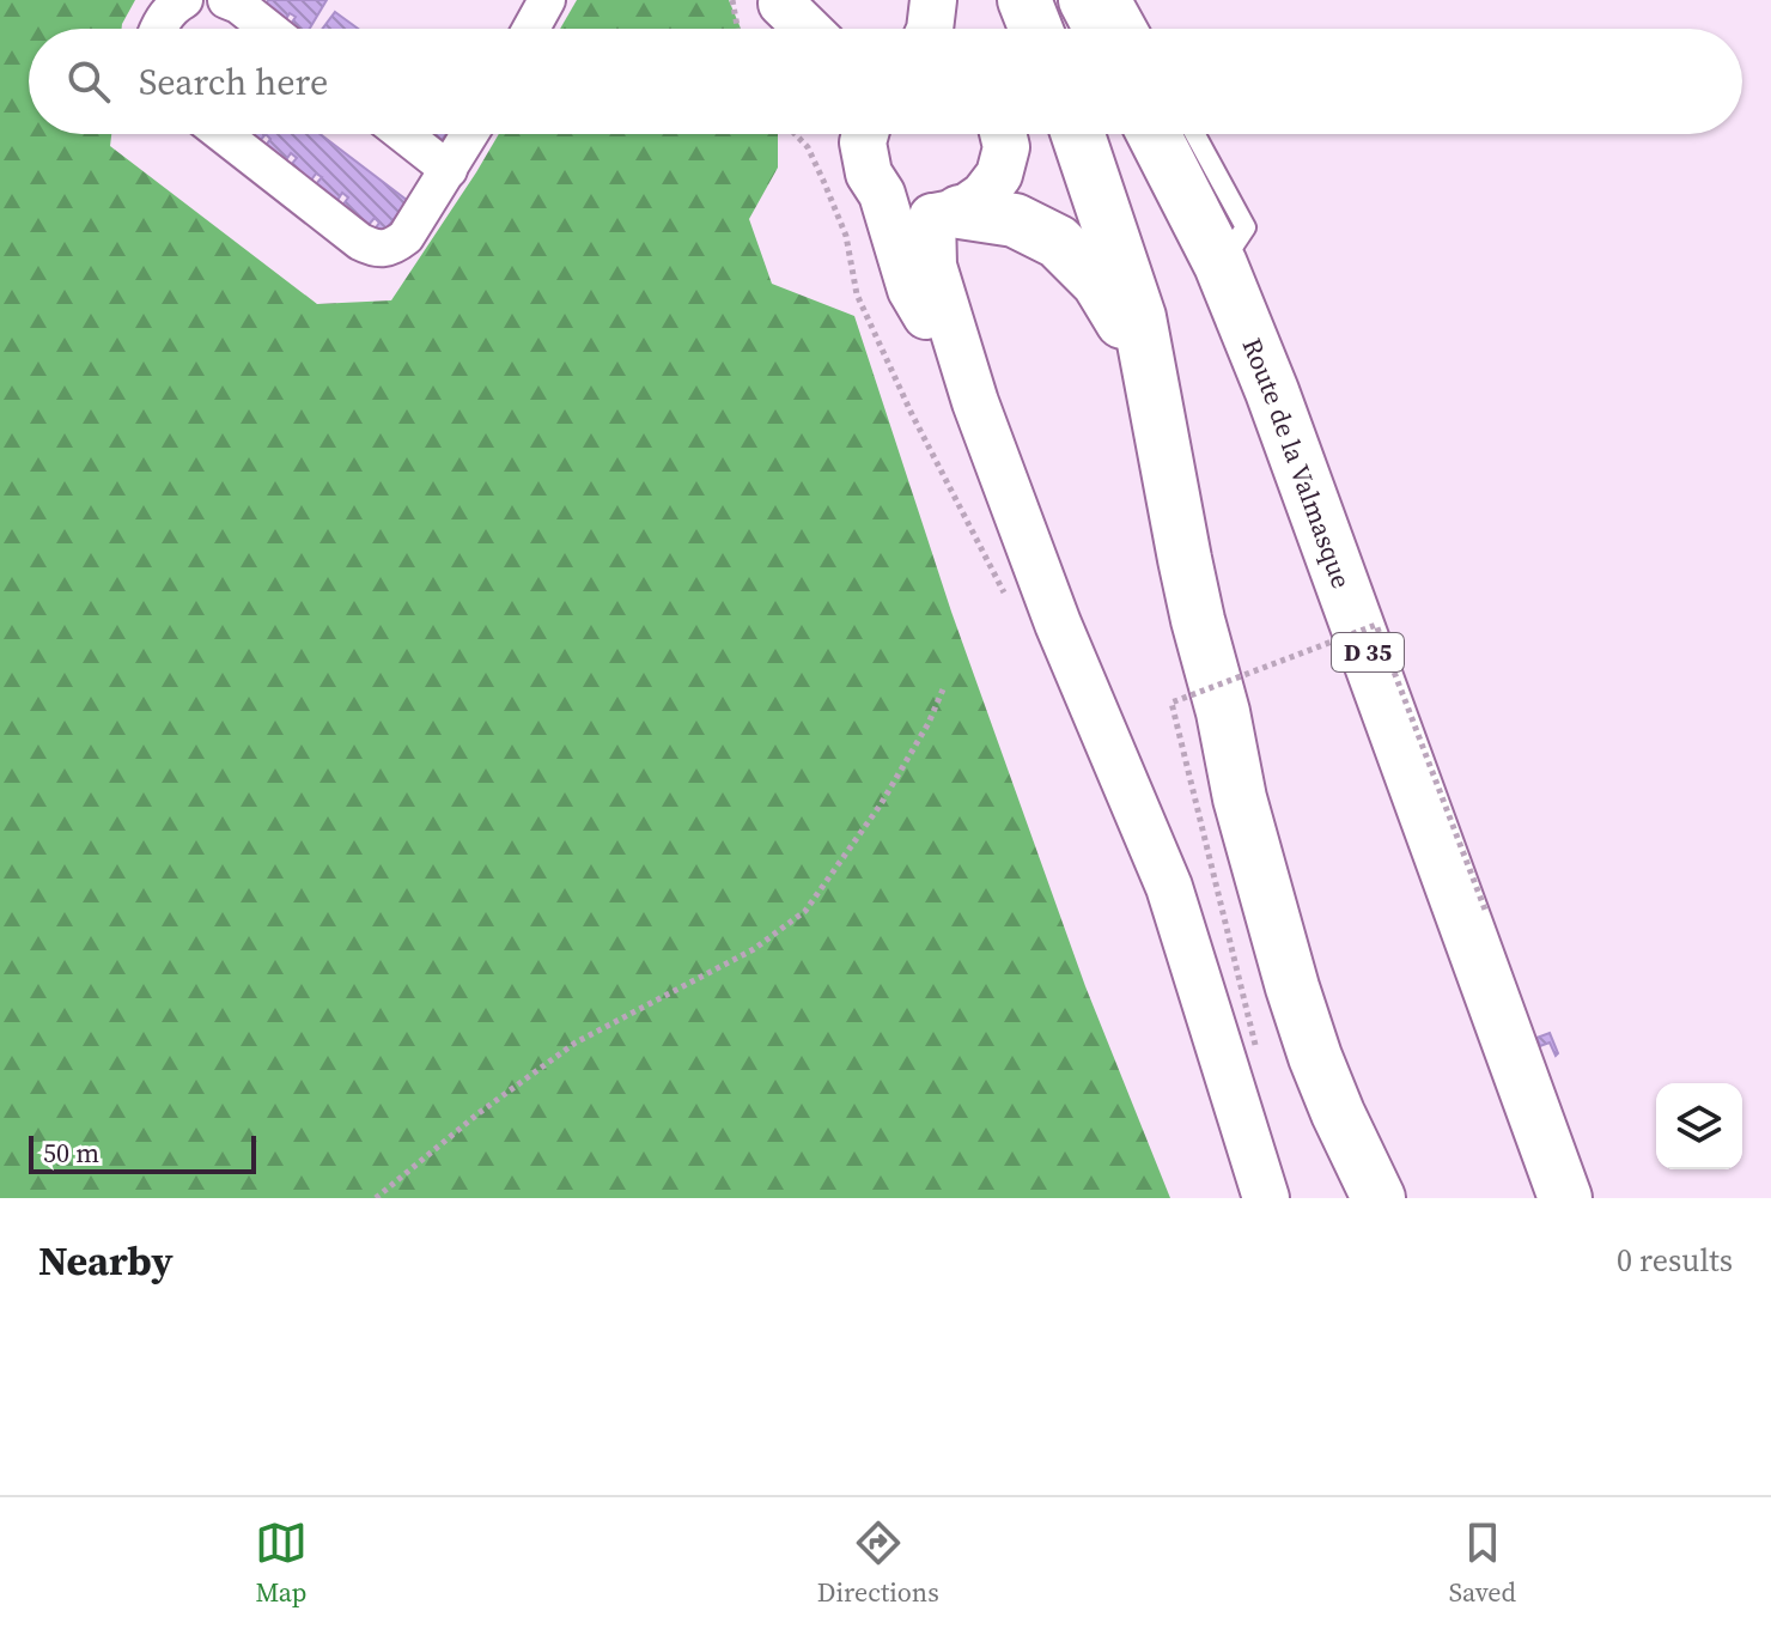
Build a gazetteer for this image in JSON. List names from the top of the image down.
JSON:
{
  "streets": {
    "main road": ["Route de la Valmasque", "D 35"]
  },
  "scale_bar": "50 m",
  "page": {
    "search": "Search here",
    "scale": "50 m",
    "heading": ["Nearby", "0 results"],
    "nav": ["Map", "Directions", "Saved"]
  }
}
